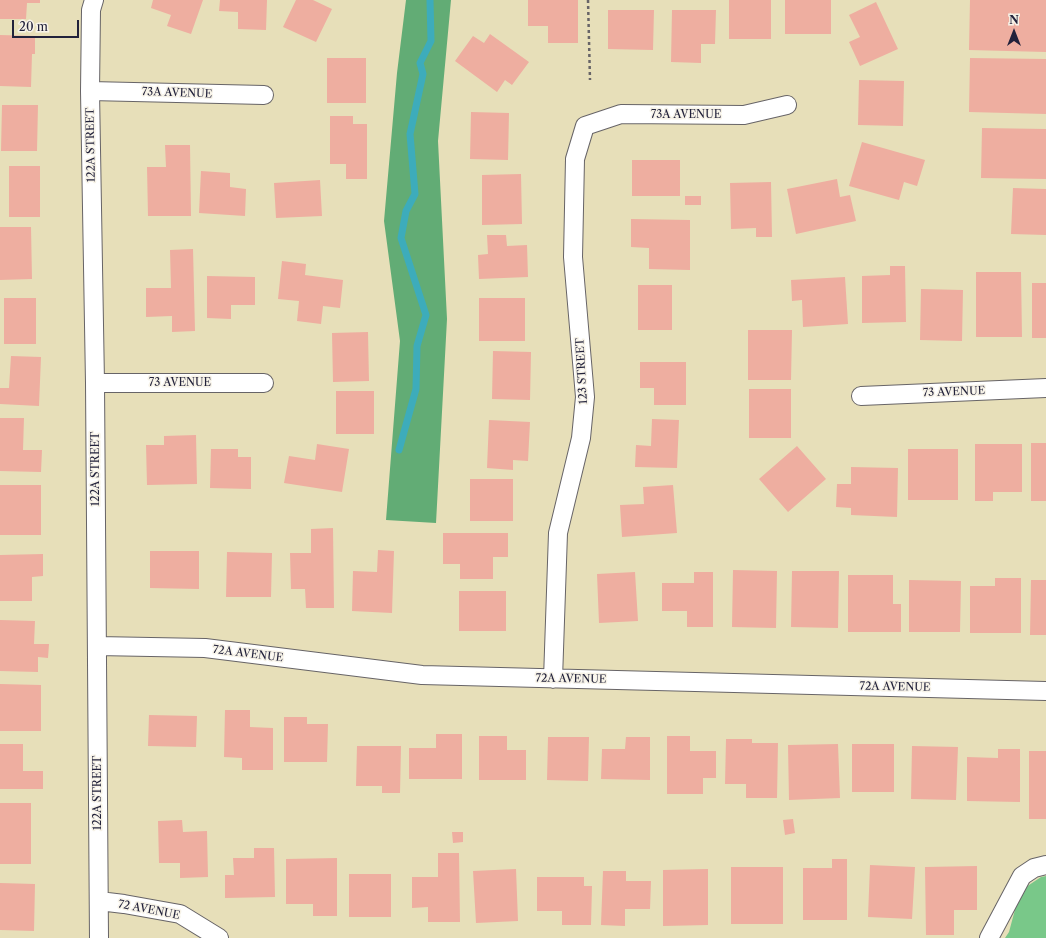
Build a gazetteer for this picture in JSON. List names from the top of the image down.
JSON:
{
  "streets": {
    "street": [
      "73A AVENUE",
      "122A STREET",
      "123 STREET",
      "73 AVENUE",
      "72A AVENUE",
      "72 AVENUE"
    ]
  },
  "crossings": [
    ["73A AVENUE", "122A STREET"],
    ["73A AVENUE", "123 STREET"],
    ["122A STREET", "73 AVENUE"],
    ["122A STREET", "72A AVENUE"],
    ["122A STREET", "72 AVENUE"],
    ["123 STREET", "72A AVENUE"]
  ],
  "scale_bar": "20 m",
  "north": "top"
}
